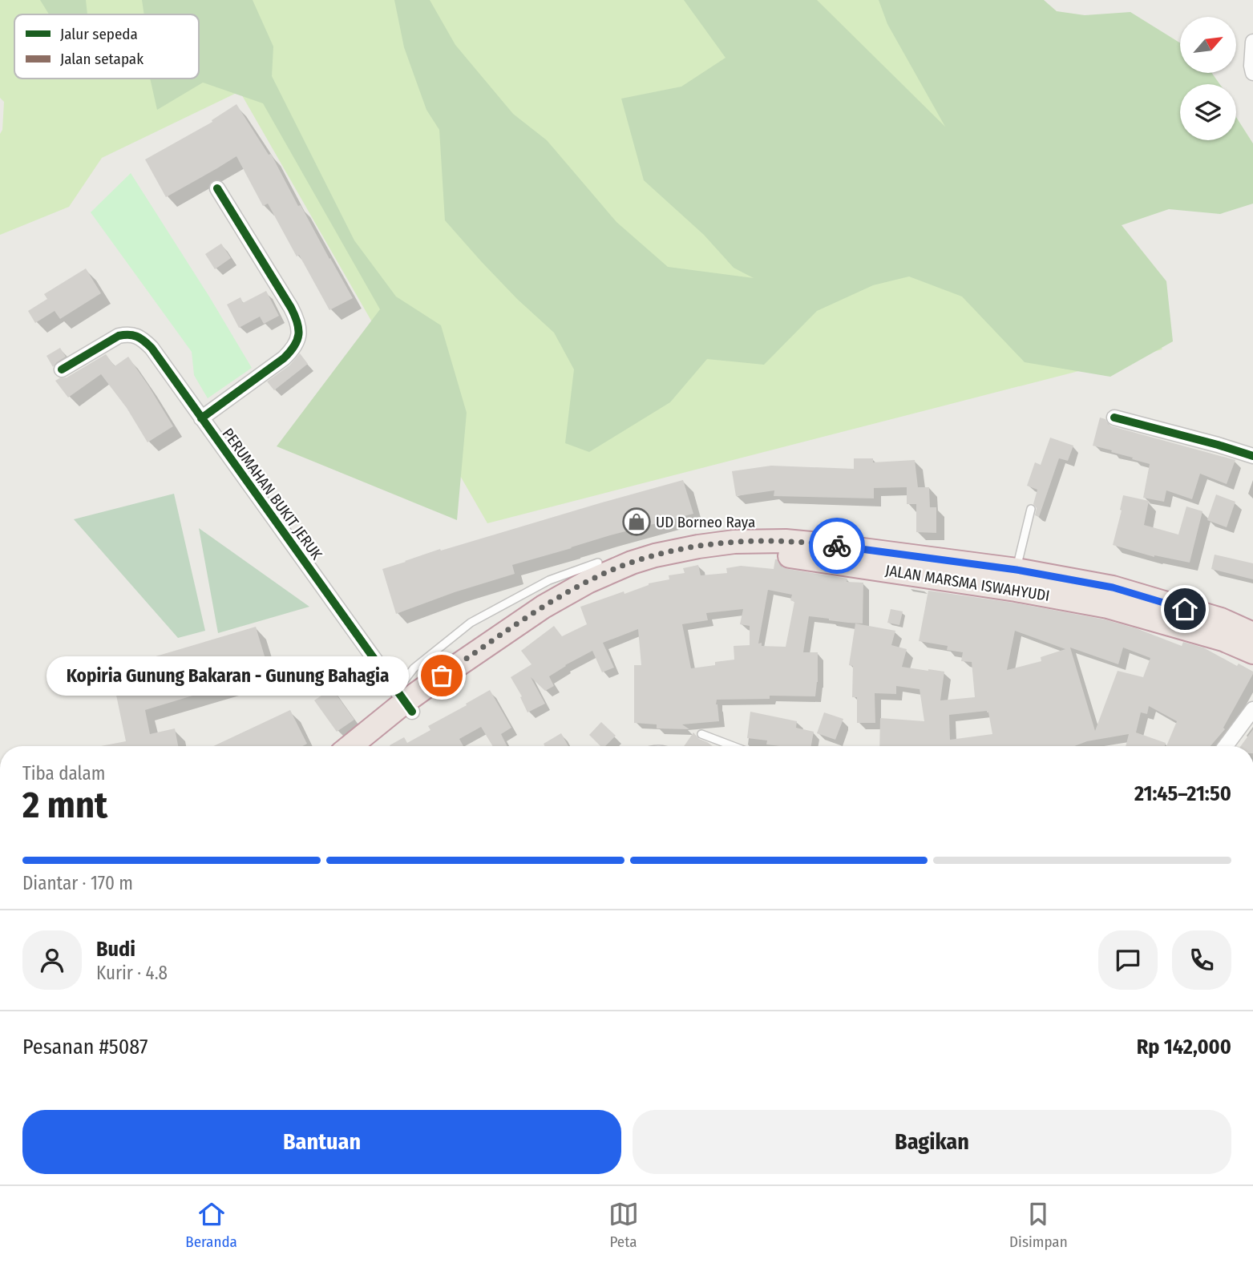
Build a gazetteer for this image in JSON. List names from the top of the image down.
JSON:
{
  "streets": {
    "highway": ["JALAN MARSMA ISWAHYUDI"],
    "street": ["PERUMAHAN BUKIT JERUK"]
  },
  "crossings": [
    ["PERUMAHAN BUKIT JERUK", "JALAN MARSMA ISWAHYUDI"]
  ],
  "places": {
    "shop": ["UD Borneo Raya"],
    "other": ["Kopiria Gunung Bakaran - Gunung Bahagia"]
  },
  "legend": ["Jalur sepeda", "Jalan setapak"],
  "north": "top right",
  "page": {
    "bubble": "Kopiria Gunung Bakaran - Gunung Bahagia",
    "heading": ["2 mnt", "Tiba dalam", "21:45–21:50"],
    "panel": [
      "Budi",
      "Kurir · 4.8",
      "Pesanan #5087",
      "Rp 142,000"
    ],
    "bar": "Diantar · 170 m",
    "buttons": ["Bantuan", "Bagikan"],
    "tabs": ["Beranda", "Peta", "Disimpan"]
  }
}
